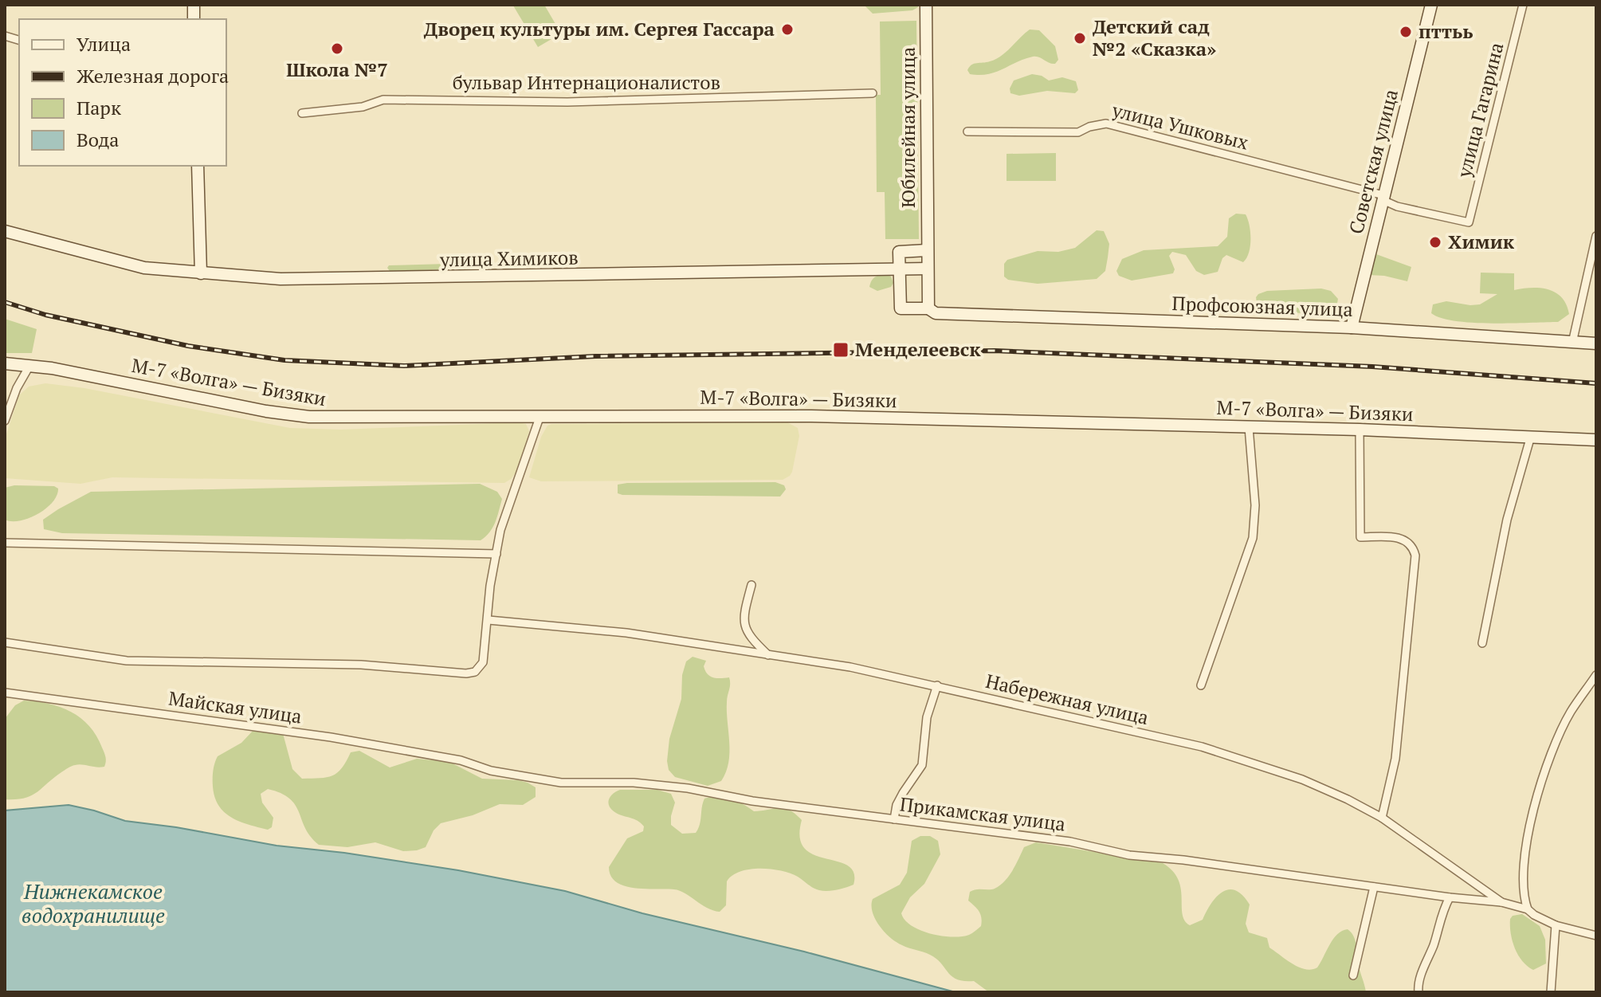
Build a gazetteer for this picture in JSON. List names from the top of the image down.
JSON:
{
  "streets": {
    "main road": [
      "Юбилейная улица",
      "Советская улица",
      "улица Химиков",
      "Профсоюзная улица",
      "М-7 «Волга» — Бизяки"
    ],
    "street": [
      "бульвар Интернационалистов",
      "улица Гагарина",
      "улица Ушковых",
      "Набережная улица",
      "Майская улица",
      "Прикамская улица"
    ]
  },
  "crossings": [
    ["улица Гагарина", "улица Ушковых"],
    ["улица Ушковых", "Советская улица"],
    ["Юбилейная улица", "улица Химиков"],
    ["Юбилейная улица", "Профсоюзная улица"],
    ["Советская улица", "Профсоюзная улица"],
    ["улица Химиков", "Профсоюзная улица"],
    ["Набережная улица", "Прикамская улица"],
    ["Майская улица", "Прикамская улица"]
  ],
  "water": ["Нижнекамское водохранилище"],
  "places": {
    "other": [
      "Дворец культуры им. Сергея Гассара",
      "пттьь",
      "Детский сад №2 «Сказка»",
      "Школа №7",
      "Химик"
    ],
    "transit": ["Менделеевск"]
  },
  "legend": [
    "Улица",
    "Железная дорога",
    "Парк",
    "Вода"
  ]
}
